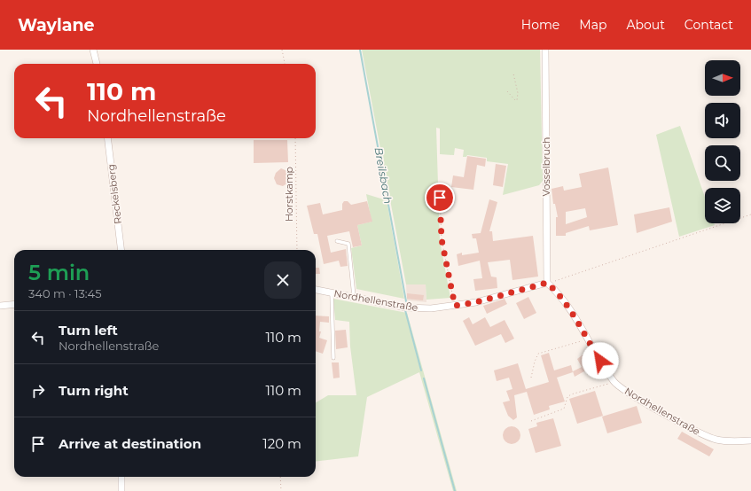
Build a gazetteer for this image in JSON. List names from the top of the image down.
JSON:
{
  "streets": {
    "street": ["Vosselbruch", "Reckelsberg", "Nordhellenstraße"],
    "path": ["Horstkamp"]
  },
  "crossings": [
    ["Vosselbruch", "Nordhellenstraße"]
  ],
  "water": ["Breilsbach"],
  "north": "right",
  "page": {
    "header": "Waylane",
    "nav": [
      "Home",
      "Map",
      "About",
      "Contact"
    ],
    "turn": ["110 m", "Nordhellenstraße"],
    "heading": ["5 min", "340 m · 13:45"],
    "list": [
      {
        "name": "Turn left",
        "note": "Nordhellenstraße",
        "value": "110 m"
      },
      {
        "name": "Turn right",
        "value": "110 m"
      },
      {
        "name": "Arrive at destination",
        "value": "120 m"
      }
    ]
  }
}
